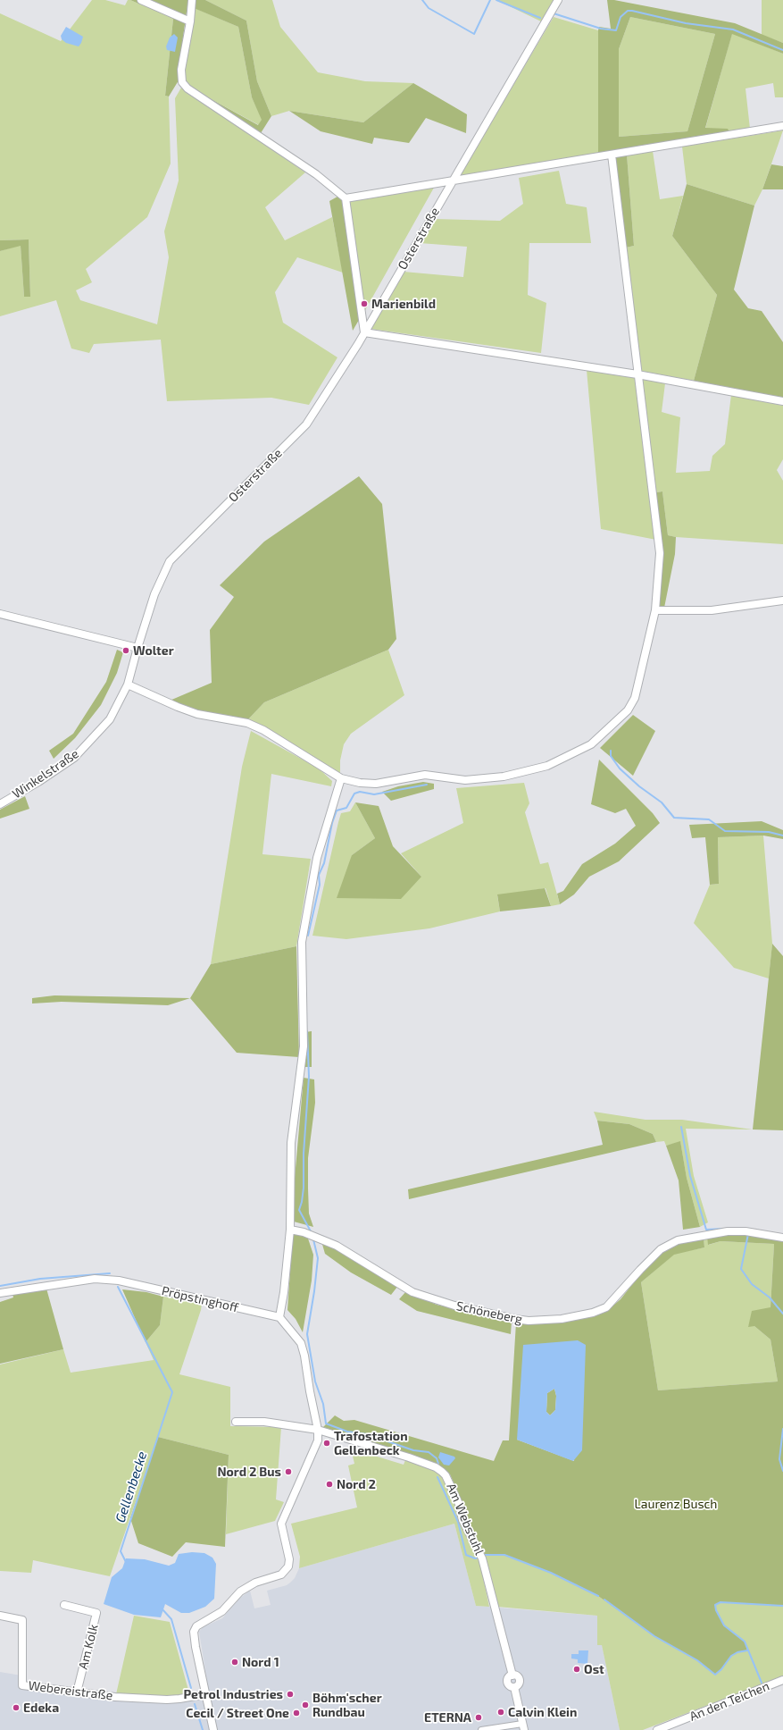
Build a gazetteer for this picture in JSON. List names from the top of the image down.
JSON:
{
  "streets": {
    "street": [
      "Osterstraße",
      "Winkelstraße",
      "Pröpstinghoff",
      "Schöneberg",
      "Am Webstuhl",
      "Am Kolk",
      "Webereistraße",
      "An den Teichen"
    ]
  },
  "crossings": [
    ["Osterstraße", "Winkelstraße"],
    ["Am Kolk", "Webereistraße"]
  ],
  "water": ["Gellenbecke"],
  "parks": ["Laurenz Busch"],
  "places": [
    "Marienbild",
    "Wolter",
    "Trafostation Gellenbeck",
    "Nord 2 Bus",
    "Nord 2",
    "Nord 1",
    "Ost",
    "Petrol Industries",
    "Böhm'scher Rundbau",
    "Edeka",
    "Calvin Klein",
    "Cecil / Street One",
    "ETERNA"
  ]
}
